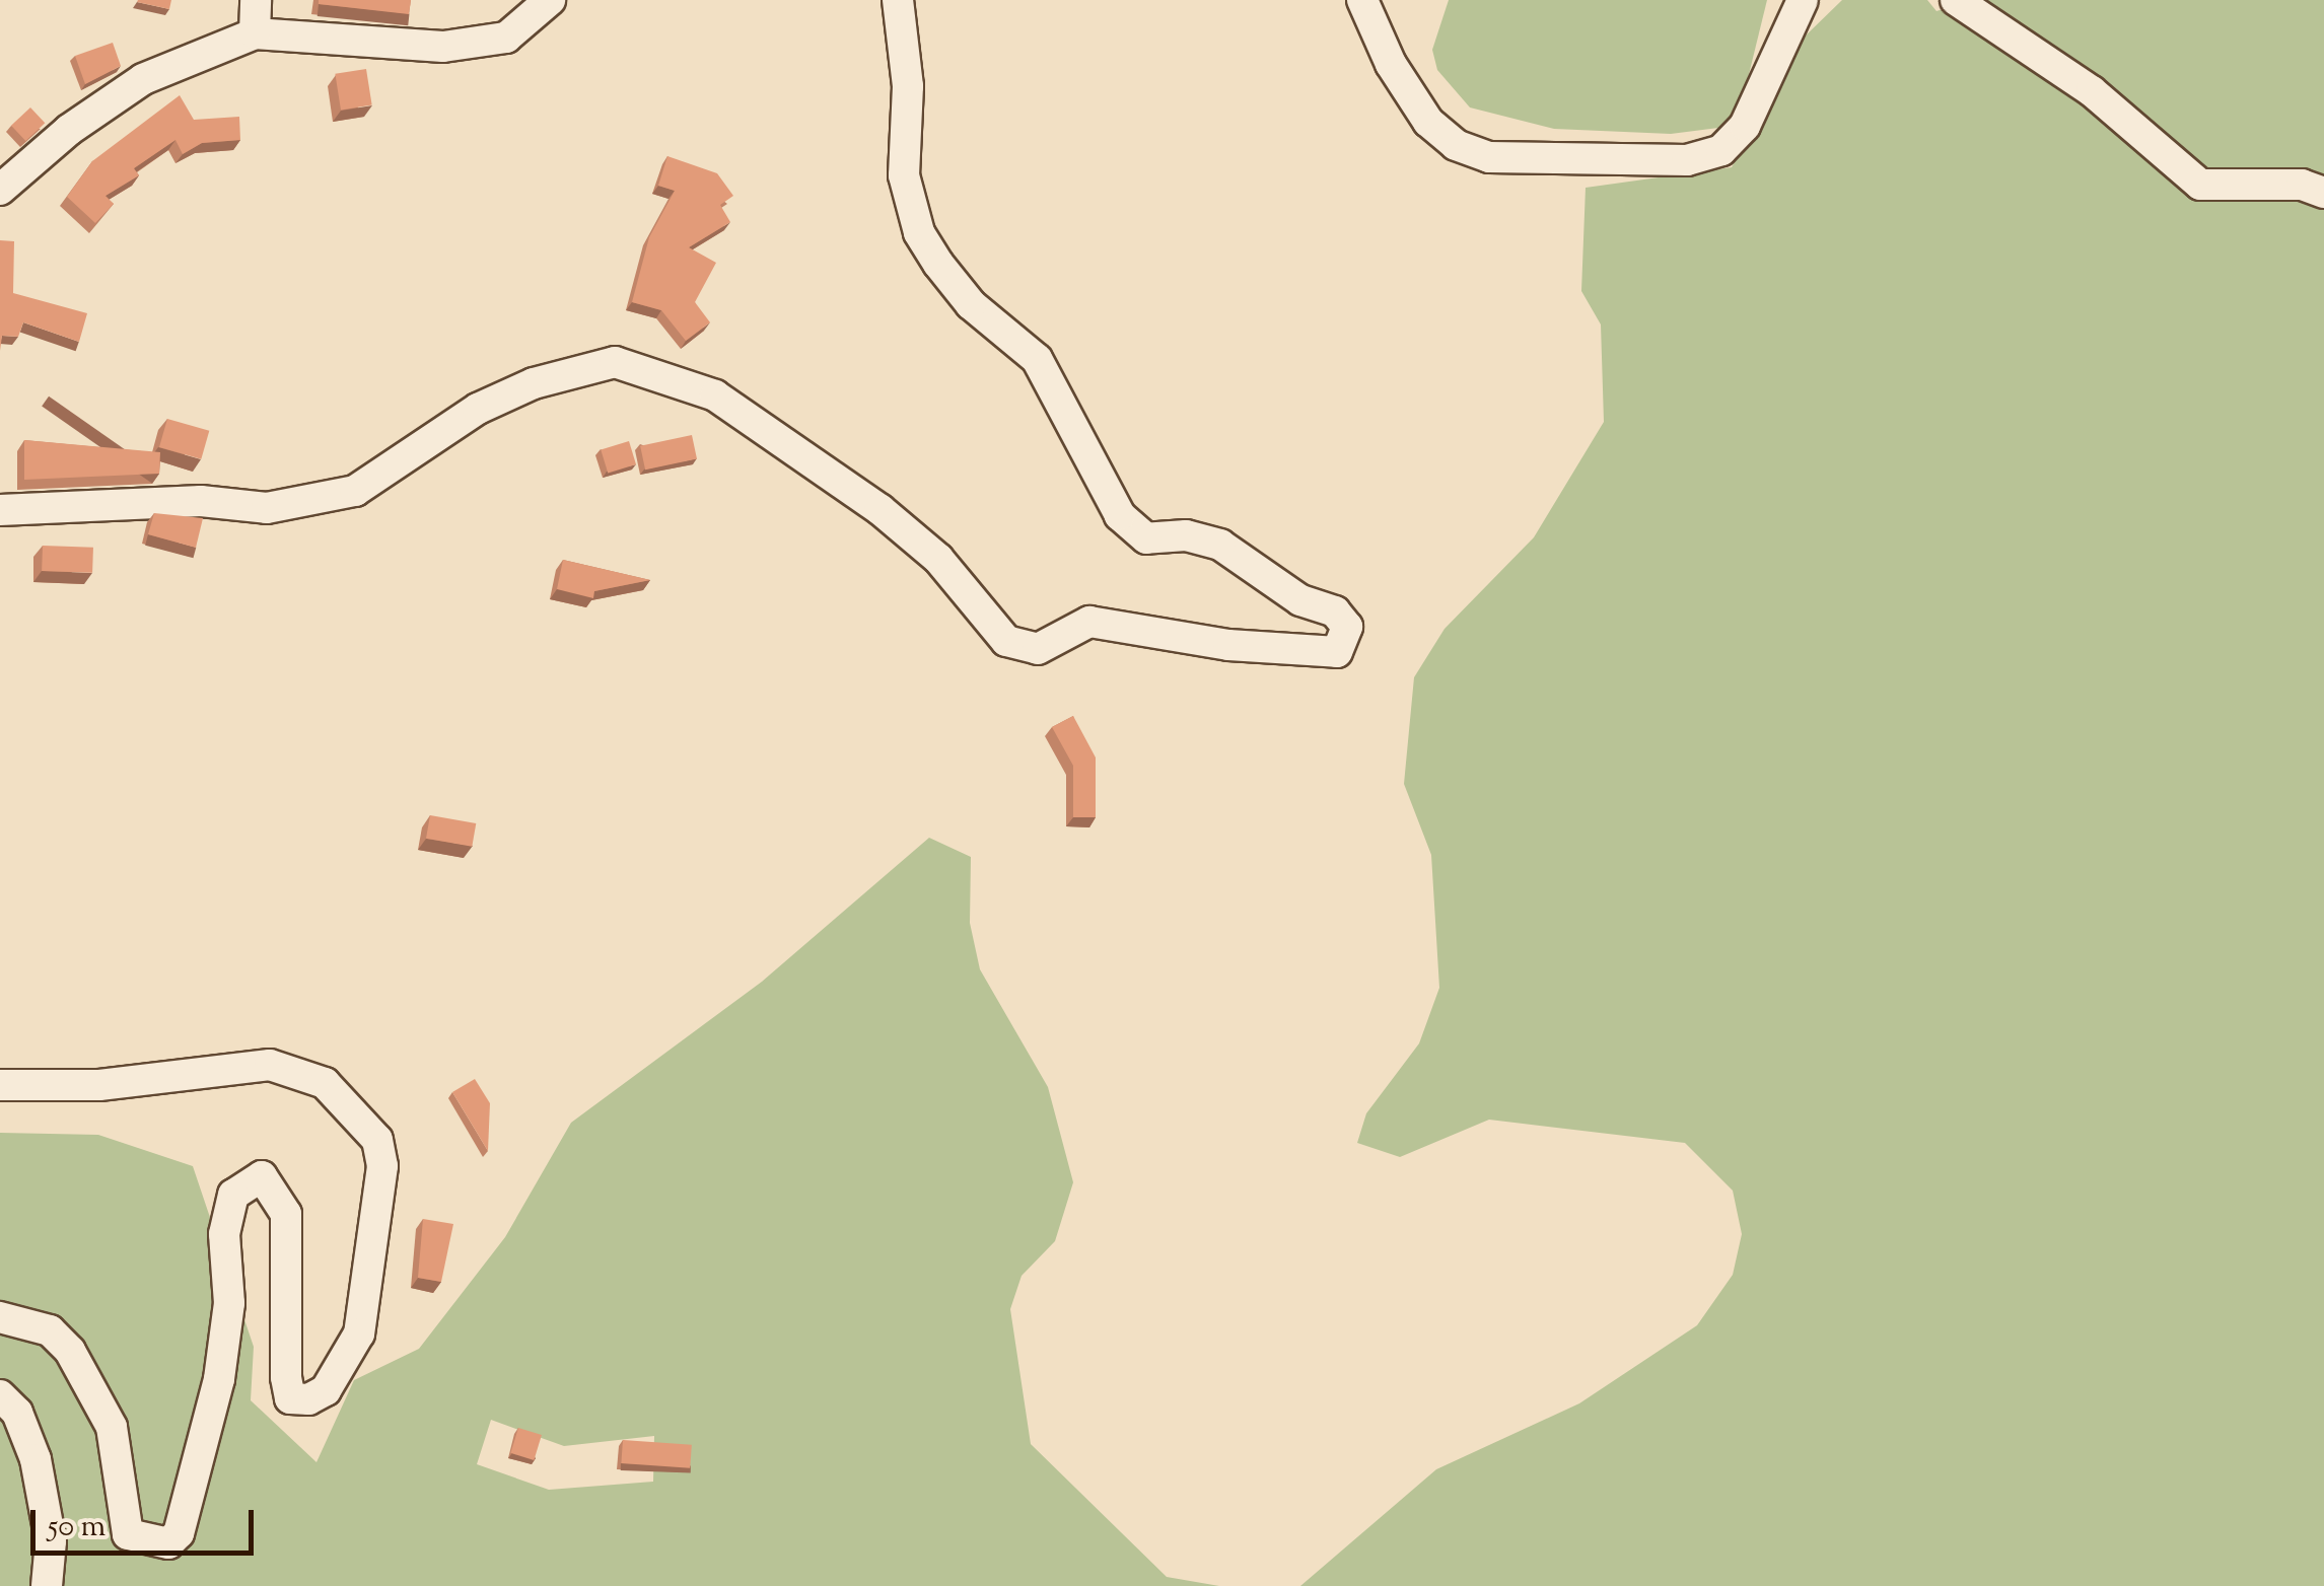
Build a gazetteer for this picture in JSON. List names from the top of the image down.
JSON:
{
  "scale_bar": "50 m"
}
